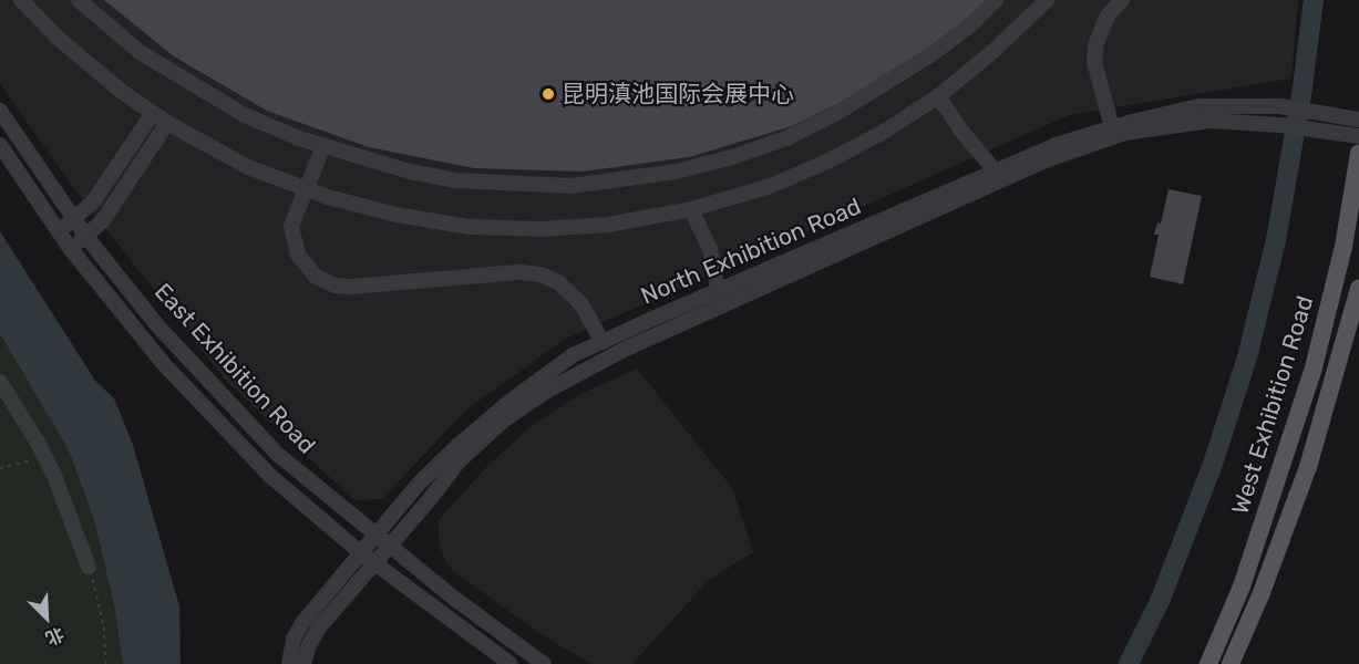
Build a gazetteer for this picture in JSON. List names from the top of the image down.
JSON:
{
  "streets": {
    "main road": ["West Exhibition Road"],
    "street": ["North Exhibition Road", "East Exhibition Road"]
  },
  "crossings": [
    ["North Exhibition Road", "East Exhibition Road"]
  ],
  "places": ["昆明滇池国际会展中心"],
  "north": "bottom right"
}
